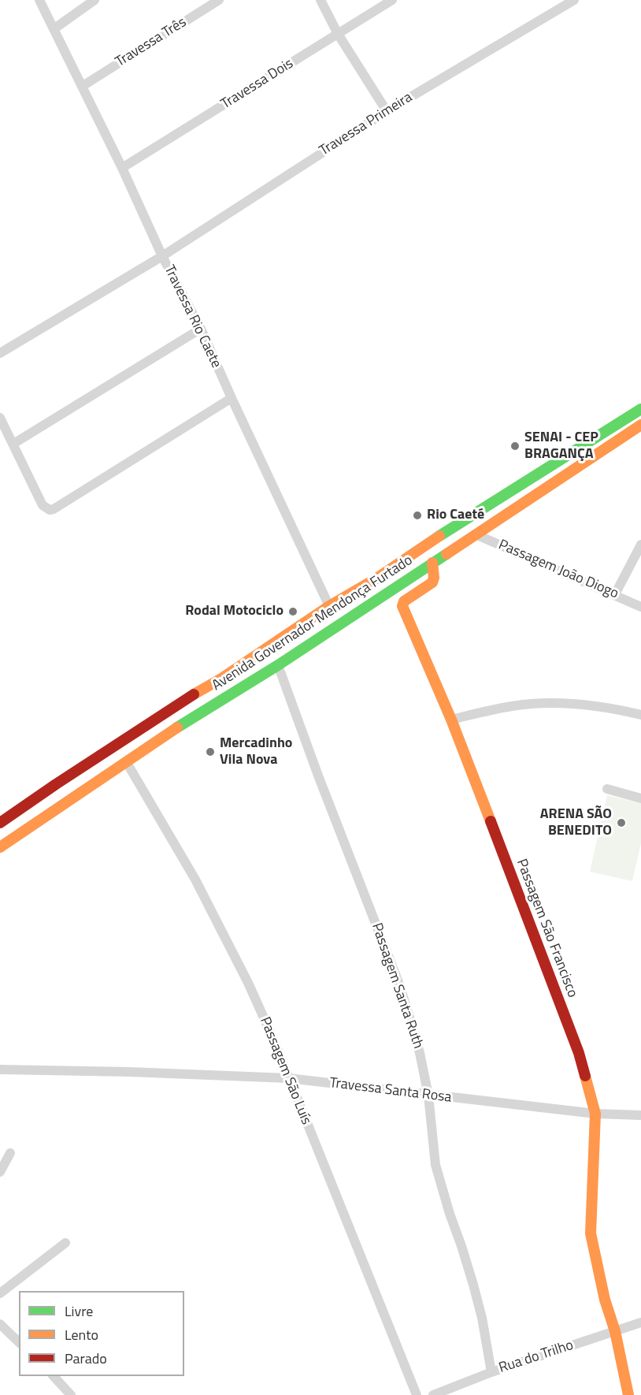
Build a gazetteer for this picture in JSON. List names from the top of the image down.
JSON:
{
  "streets": {
    "main road": ["Avenida Governador Mendonça Furtado", "Passagem São Francisco"],
    "street": [
      "Travessa Três",
      "Travessa Dois",
      "Travessa Primeira",
      "Travessa Rio Caete",
      "Passagem João Diogo",
      "Passagem Santa Ruth",
      "Passagem São Luís",
      "Travessa Santa Rosa",
      "Rua do Trilho"
    ]
  },
  "crossings": [
    ["Travessa Três", "Travessa Rio Caete"],
    ["Travessa Dois", "Travessa Rio Caete"],
    ["Travessa Primeira", "Travessa Rio Caete"],
    ["Travessa Rio Caete", "Avenida Governador Mendonça Furtado"],
    ["Passagem João Diogo", "Avenida Governador Mendonça Furtado"],
    ["Avenida Governador Mendonça Furtado", "Passagem São Francisco"],
    ["Avenida Governador Mendonça Furtado", "Passagem Santa Ruth"],
    ["Avenida Governador Mendonça Furtado", "Passagem São Luís"],
    ["Passagem São Francisco", "Travessa Santa Rosa"],
    ["Passagem São Francisco", "Rua do Trilho"],
    ["Passagem Santa Ruth", "Travessa Santa Rosa"],
    ["Passagem Santa Ruth", "Rua do Trilho"],
    ["Passagem São Luís", "Travessa Santa Rosa"]
  ],
  "places": [
    "SENAI - CEP BRAGANÇA",
    "Rio Caeté",
    "Rodal Motociclo",
    "Mercadinho Vila Nova",
    "ARENA SÃO BENEDITO"
  ],
  "legend": ["Livre", "Lento", "Parado"]
}
